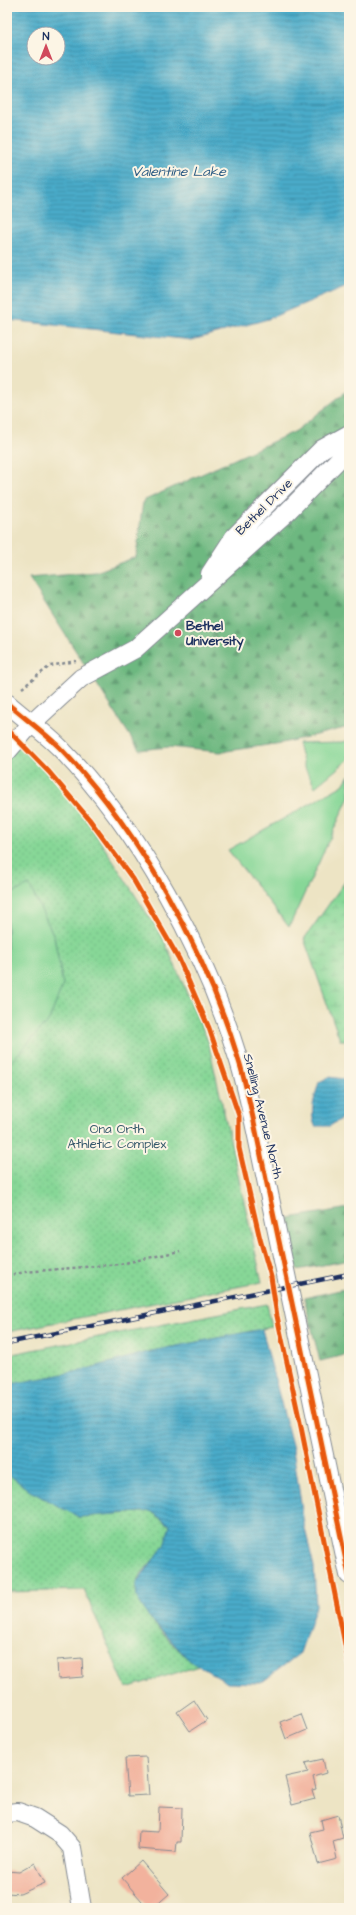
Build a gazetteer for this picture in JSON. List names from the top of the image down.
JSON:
{
  "streets": {
    "street": ["Bethel Drive", "Snelling Avenue North"]
  },
  "crossings": [
    ["Bethel Drive", "Snelling Avenue North"]
  ],
  "water": ["Valentine Lake"],
  "parks": ["Ona Orth Athletic Complex"],
  "places": ["Bethel University"],
  "north": "top"
}
